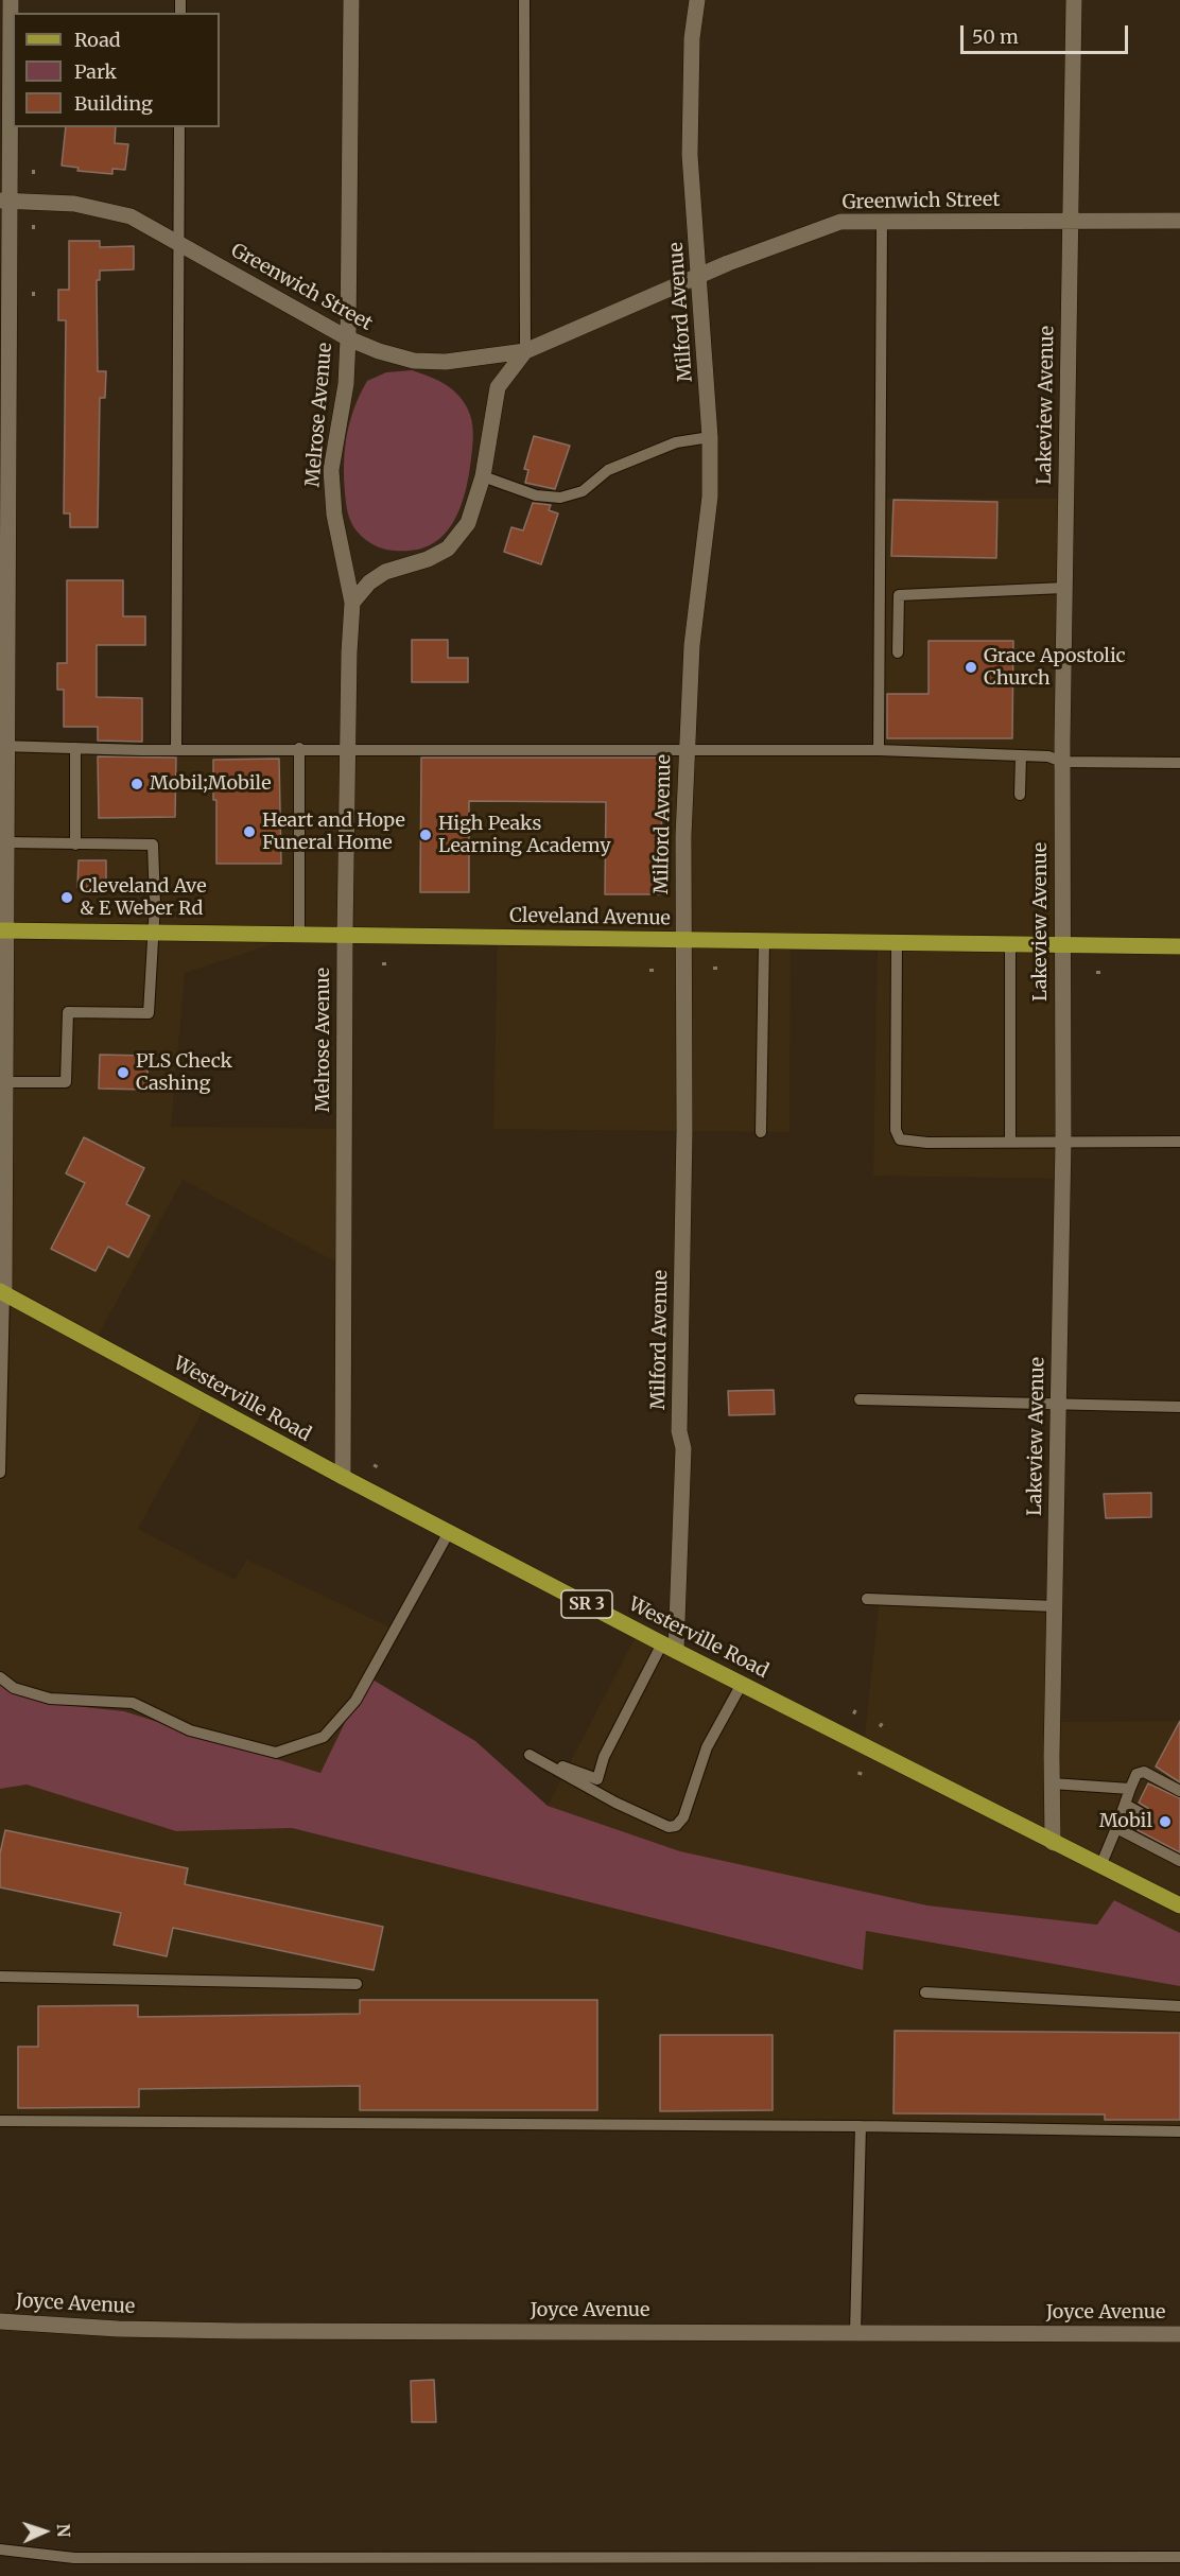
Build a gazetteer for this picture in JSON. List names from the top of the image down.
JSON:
{
  "streets": {
    "main road": ["Cleveland Avenue", "Westerville Road", "SR 3"],
    "street": [
      "Greenwich Street",
      "Milford Avenue",
      "Lakeview Avenue",
      "Melrose Avenue",
      "Joyce Avenue"
    ]
  },
  "crossings": [
    ["Greenwich Street", "Milford Avenue"],
    ["Greenwich Street", "Lakeview Avenue"],
    ["Greenwich Street", "Melrose Avenue"],
    ["Milford Avenue", "Cleveland Avenue"],
    ["Milford Avenue", "Westerville Road"],
    ["Lakeview Avenue", "Cleveland Avenue"],
    ["Lakeview Avenue", "Westerville Road"],
    ["Melrose Avenue", "Cleveland Avenue"],
    ["Melrose Avenue", "Westerville Road"]
  ],
  "places": [
    "Grace Apostolic Church",
    "Mobil;Mobile",
    "Heart and Hope Funeral Home",
    "High Peaks Learning Academy",
    "Cleveland Ave & E Weber Rd",
    "PLS Check Cashing",
    "Mobil"
  ],
  "legend": ["Road", "Park", "Building"],
  "scale_bar": "50 m",
  "north": "right"
}
